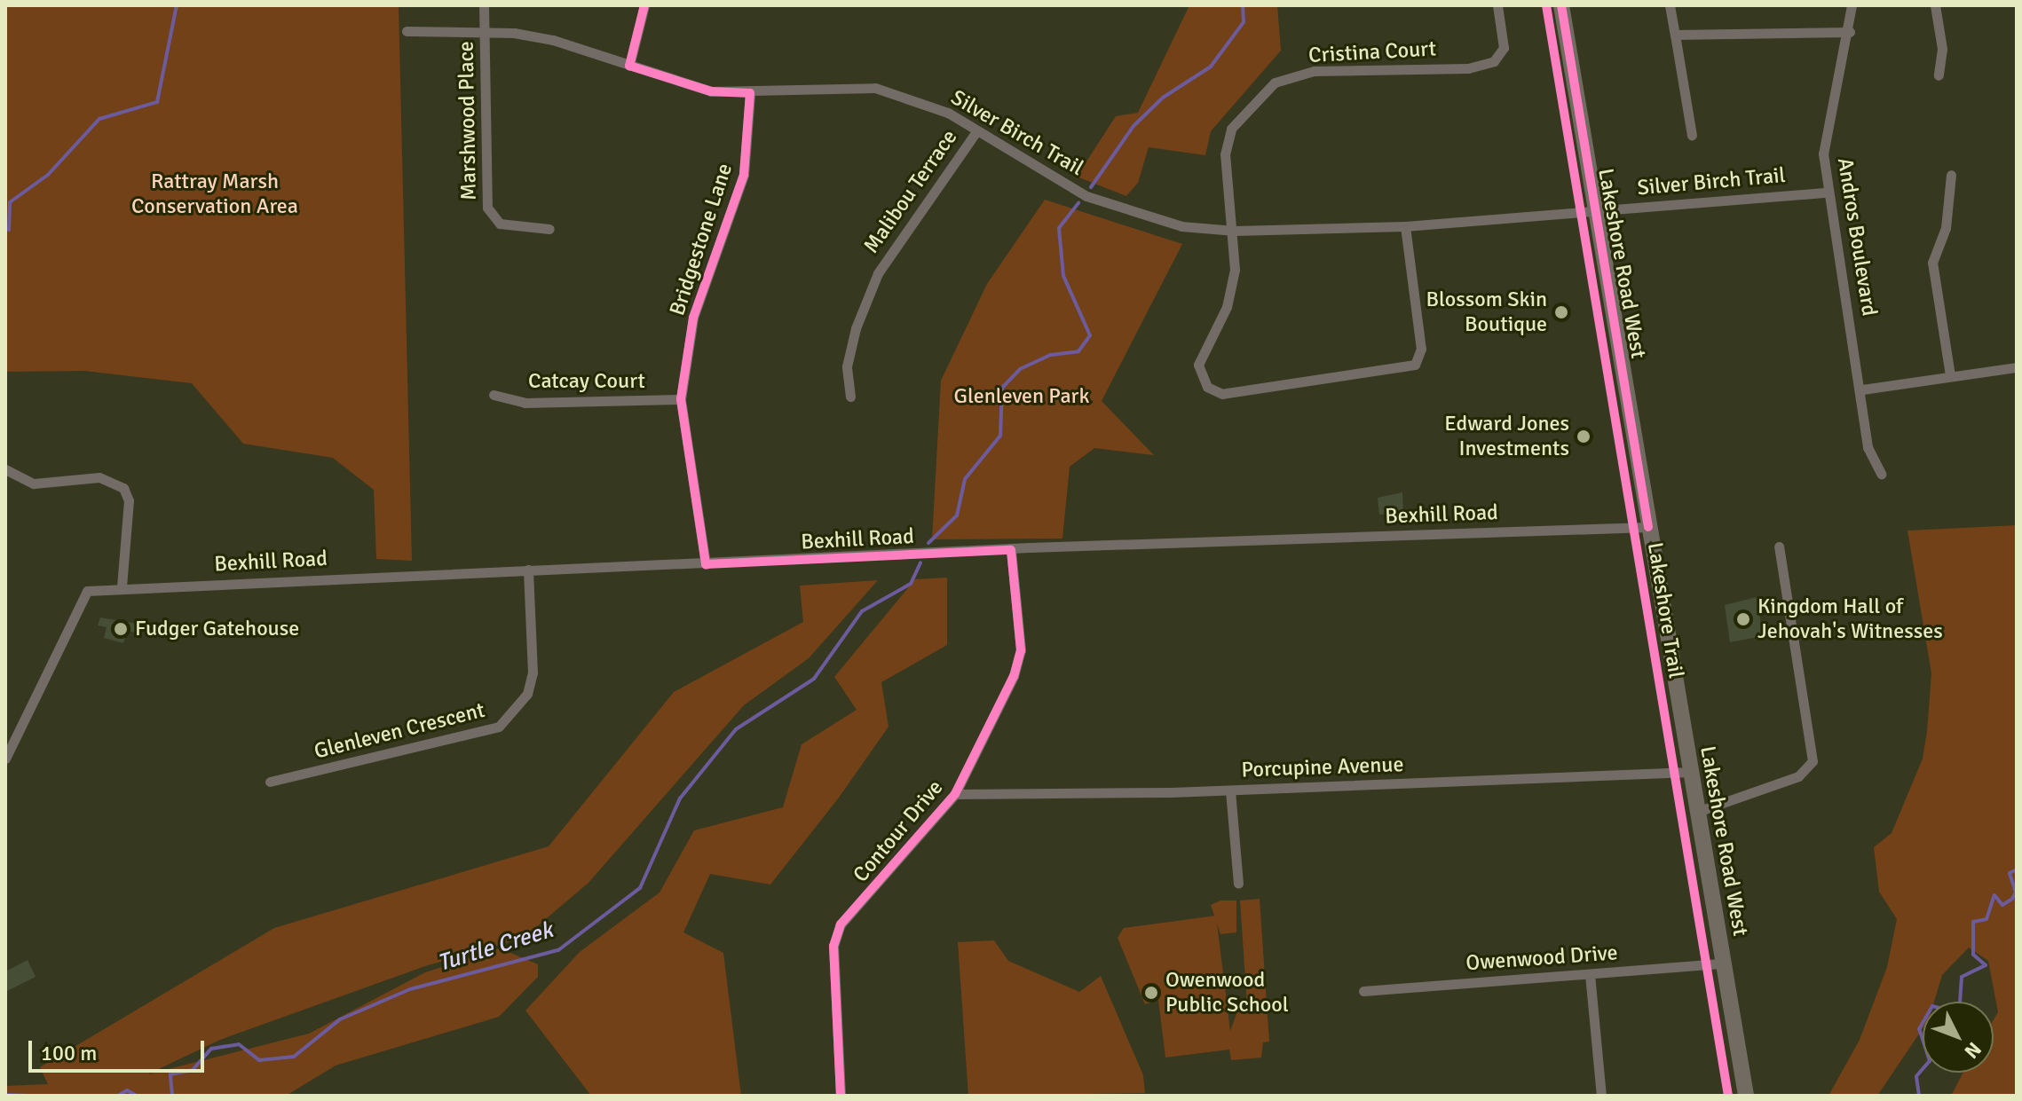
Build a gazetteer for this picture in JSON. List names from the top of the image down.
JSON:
{
  "streets": {
    "main road": ["Lakeshore Road West"],
    "street": [
      "Cristina Court",
      "Marshwood Place",
      "Silver Birch Trail",
      "Malibou Terrace",
      "Andros Boulevard",
      "Bridgestone Lane",
      "Catcay Court",
      "Bexhill Road",
      "Glenleven Crescent",
      "Porcupine Avenue",
      "Contour Drive",
      "Owenwood Drive"
    ],
    "cycle path": ["Lakeshore Trail"]
  },
  "crossings": [
    ["Cristina Court", "Silver Birch Trail"],
    ["Marshwood Place", "Silver Birch Trail"],
    ["Silver Birch Trail", "Malibou Terrace"],
    ["Silver Birch Trail", "Andros Boulevard"],
    ["Silver Birch Trail", "Bridgestone Lane"],
    ["Silver Birch Trail", "Lakeshore Road West"],
    ["Bridgestone Lane", "Catcay Court"],
    ["Bridgestone Lane", "Bexhill Road"],
    ["Lakeshore Road West", "Bexhill Road"],
    ["Lakeshore Road West", "Porcupine Avenue"],
    ["Lakeshore Road West", "Owenwood Drive"],
    ["Bexhill Road", "Glenleven Crescent"],
    ["Bexhill Road", "Contour Drive"],
    ["Porcupine Avenue", "Contour Drive"]
  ],
  "water": ["Turtle Creek"],
  "parks": ["Rattray Marsh Conservation Area", "Glenleven Park"],
  "places": [
    "Blossom Skin Boutique",
    "Edward Jones Investments",
    "Kingdom Hall of Jehovah's Witnesses",
    "Fudger Gatehouse",
    "Owenwood Public School"
  ],
  "scale_bar": "100 m",
  "north": "bottom right"
}
